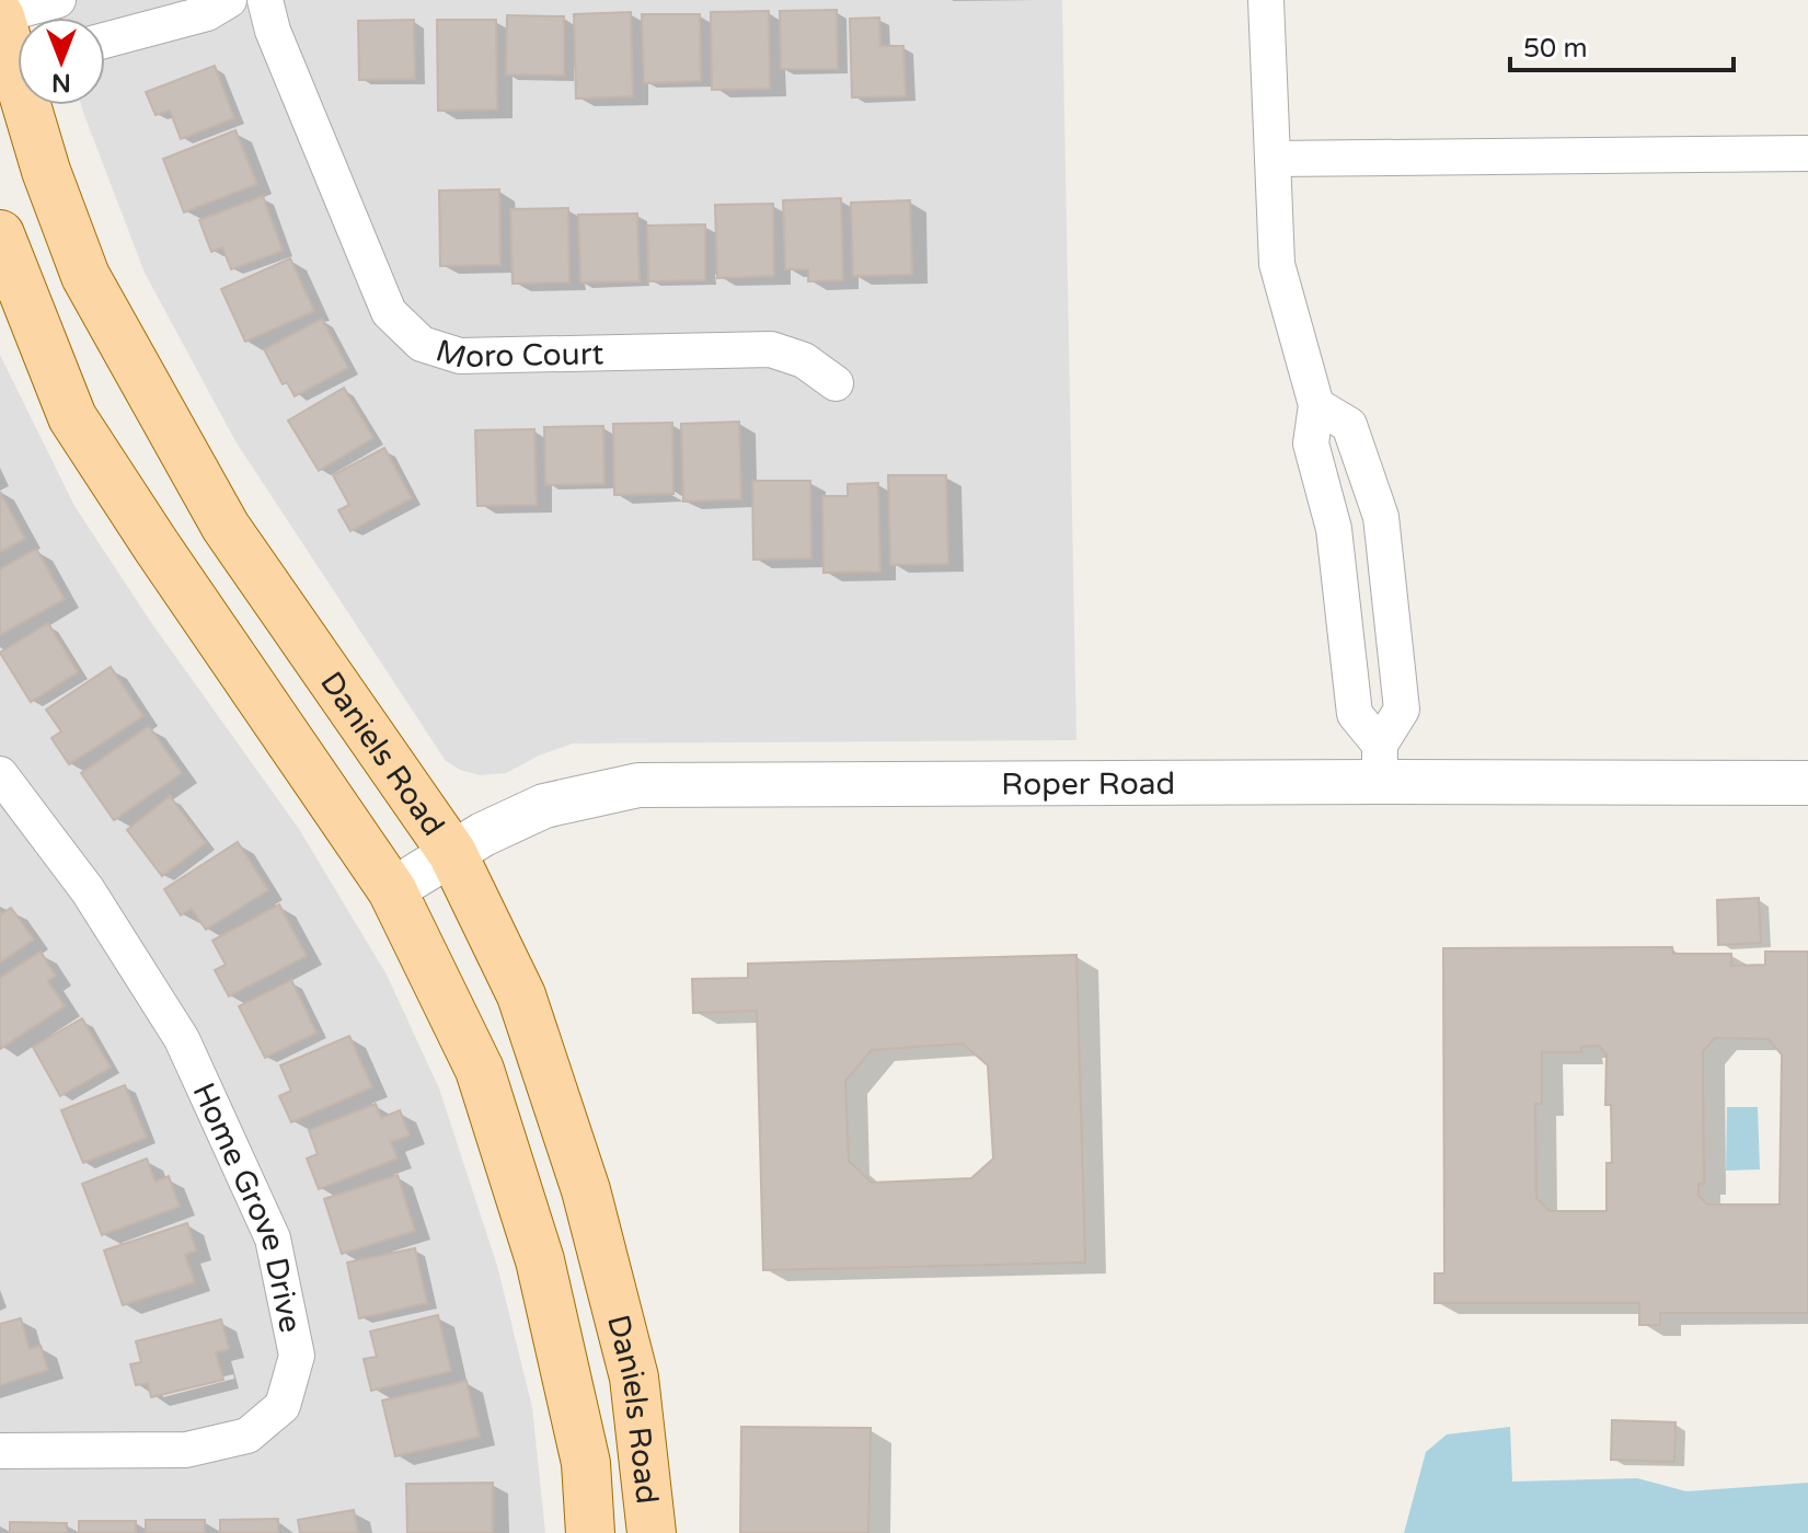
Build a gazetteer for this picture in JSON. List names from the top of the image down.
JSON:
{
  "streets": {
    "main road": ["Daniels Road"],
    "street": ["Moro Court", "Roper Road", "Home Grove Drive"]
  },
  "crossings": [
    ["Daniels Road", "Roper Road"]
  ],
  "scale_bar": "50 m",
  "north": "bottom"
}
